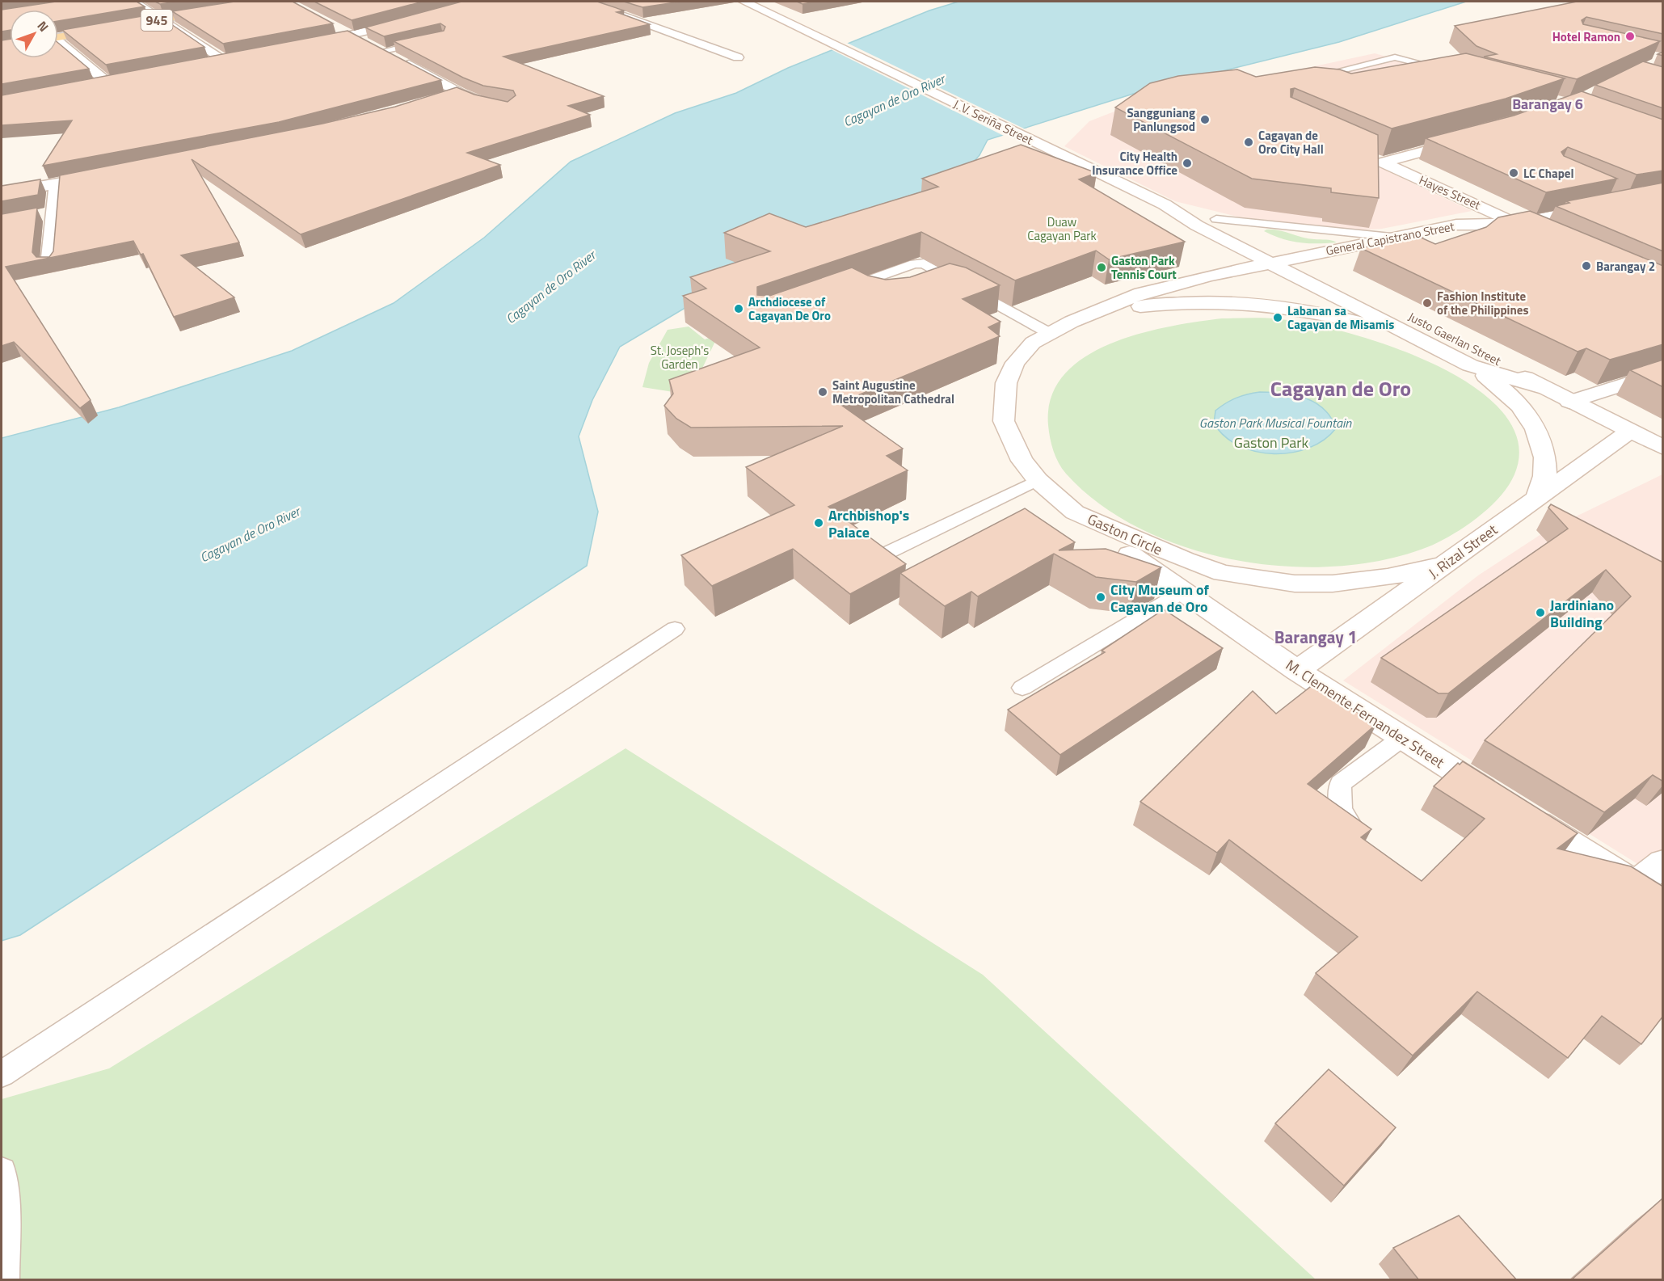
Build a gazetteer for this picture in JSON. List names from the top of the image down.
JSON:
{
  "streets": {
    "main road": ["945"],
    "street": [
      "J. V. Seriña Street",
      "Hayes Street",
      "General Capistrano Street",
      "Justo Gaerlan Street",
      "Gaston Circle",
      "J. Rizal Street",
      "M. Clemente Fernandez Street"
    ]
  },
  "crossings": [
    ["J. V. Seriña Street", "General Capistrano Street"],
    ["J. V. Seriña Street", "Justo Gaerlan Street"],
    ["J. V. Seriña Street", "Gaston Circle"],
    ["Hayes Street", "General Capistrano Street"],
    ["General Capistrano Street", "Justo Gaerlan Street"],
    ["General Capistrano Street", "Gaston Circle"],
    ["Justo Gaerlan Street", "Gaston Circle"],
    ["Justo Gaerlan Street", "J. Rizal Street"],
    ["Gaston Circle", "J. Rizal Street"],
    ["Gaston Circle", "M. Clemente Fernandez Street"],
    ["J. Rizal Street", "M. Clemente Fernandez Street"]
  ],
  "districts": ["Barangay 6", "Cagayan de Oro", "Barangay 1"],
  "water": ["Cagayan de Oro River", "Gaston Park Musical Fountain"],
  "parks": ["Duaw Cagayan Park", "St. Joseph's Garden", "Gaston Park"],
  "places": [
    "Hotel Ramon",
    "Sangguniang Panlungsod",
    "Cagayan de Oro City Hall",
    "City Health Insurance Office",
    "LC Chapel",
    "Barangay 2",
    "Gaston Park Tennis Court",
    "Fashion Institute of the Philippines",
    "Archdiocese of Cagayan De Oro",
    "Labanan sa Cagayan de Misamis",
    "Saint Augustine Metropolitan Cathedral",
    "Archbishop's Palace",
    "City Museum of Cagayan de Oro",
    "Jardiniano Building"
  ],
  "north": "top right"
}
